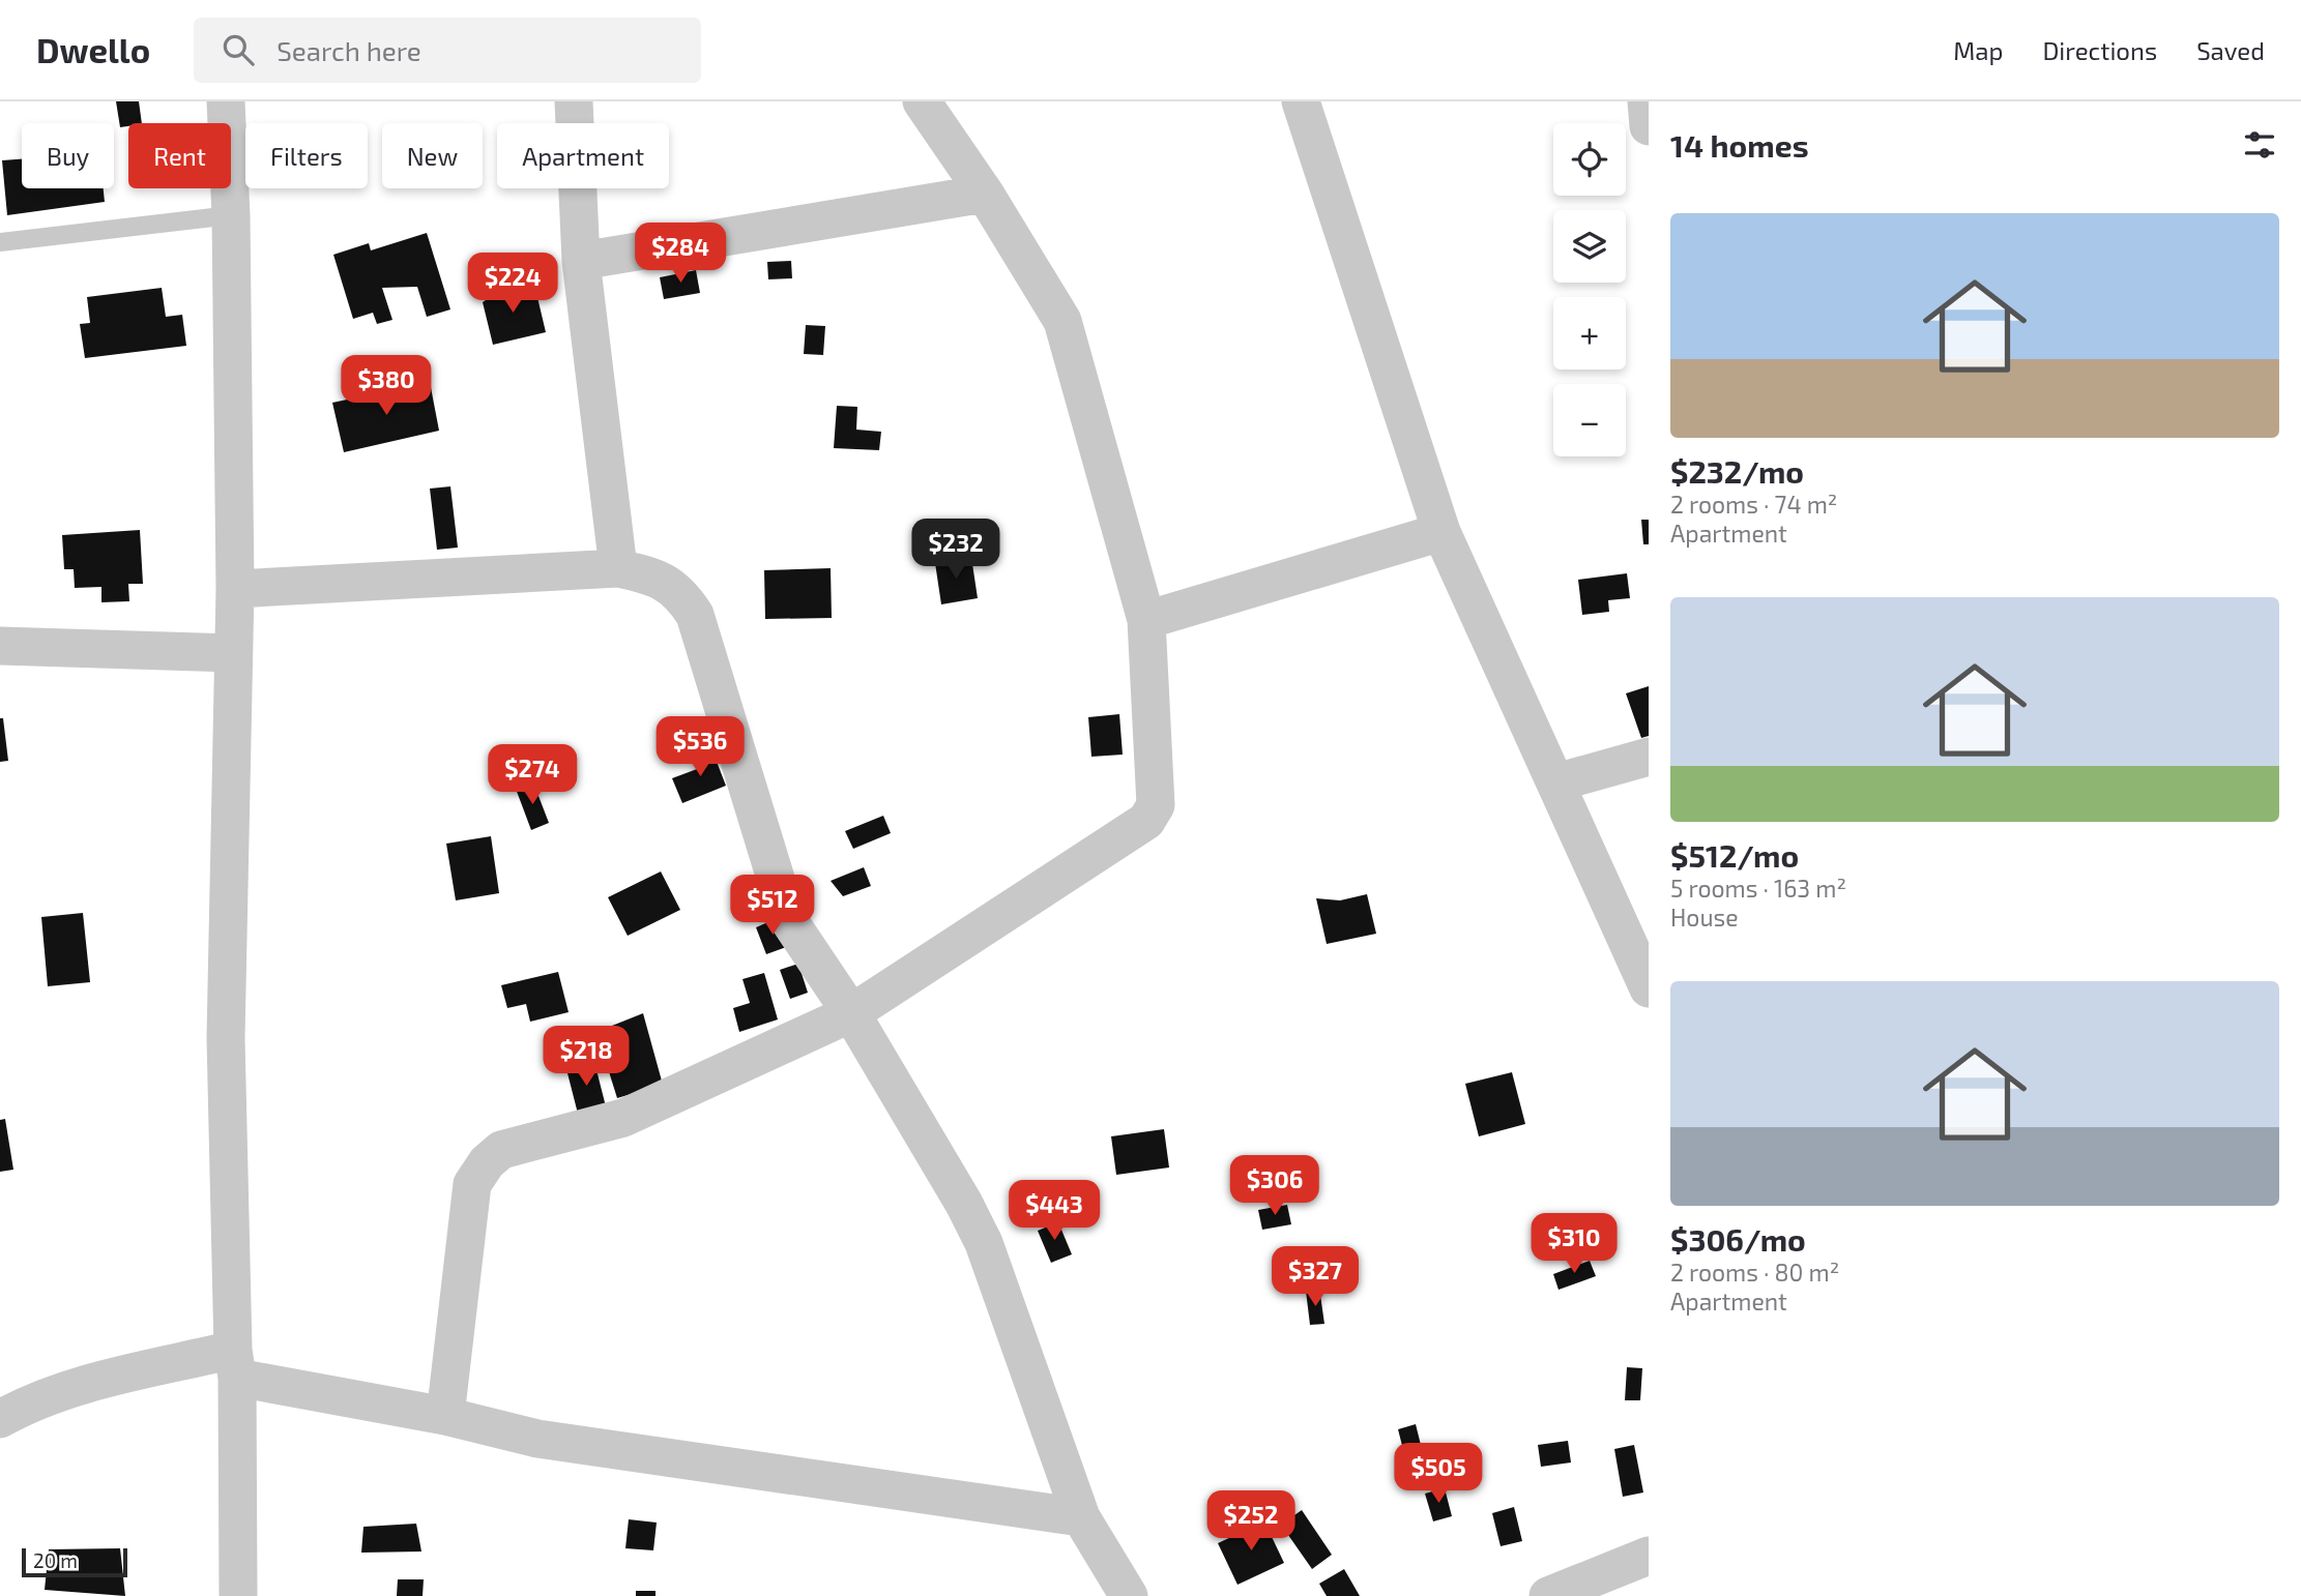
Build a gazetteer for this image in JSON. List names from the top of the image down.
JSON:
{
  "scale_bar": "20 m",
  "page": {
    "header": "Dwello",
    "search": "Search here",
    "nav": ["Map", "Directions", "Saved"],
    "heading": "14 homes",
    "map_buttons": ["+", "−"],
    "chip": [
      "Buy",
      "Rent",
      "Filters",
      "New",
      "Apartment"
    ],
    "list": [
      {
        "name": "$232/mo",
        "note": "2 rooms · 74 m² · Apartment"
      },
      {
        "name": "$512/mo",
        "note": "5 rooms · 163 m² · House"
      },
      {
        "name": "$306/mo",
        "note": "2 rooms · 80 m² · Apartment"
      }
    ],
    "price": [
      "$284",
      "$224",
      "$380",
      "$232",
      "$536",
      "$274",
      "$512",
      "$218",
      "$306",
      "$443",
      "$310",
      "$327",
      "$505",
      "$252"
    ],
    "scale": "20 m"
  }
}
